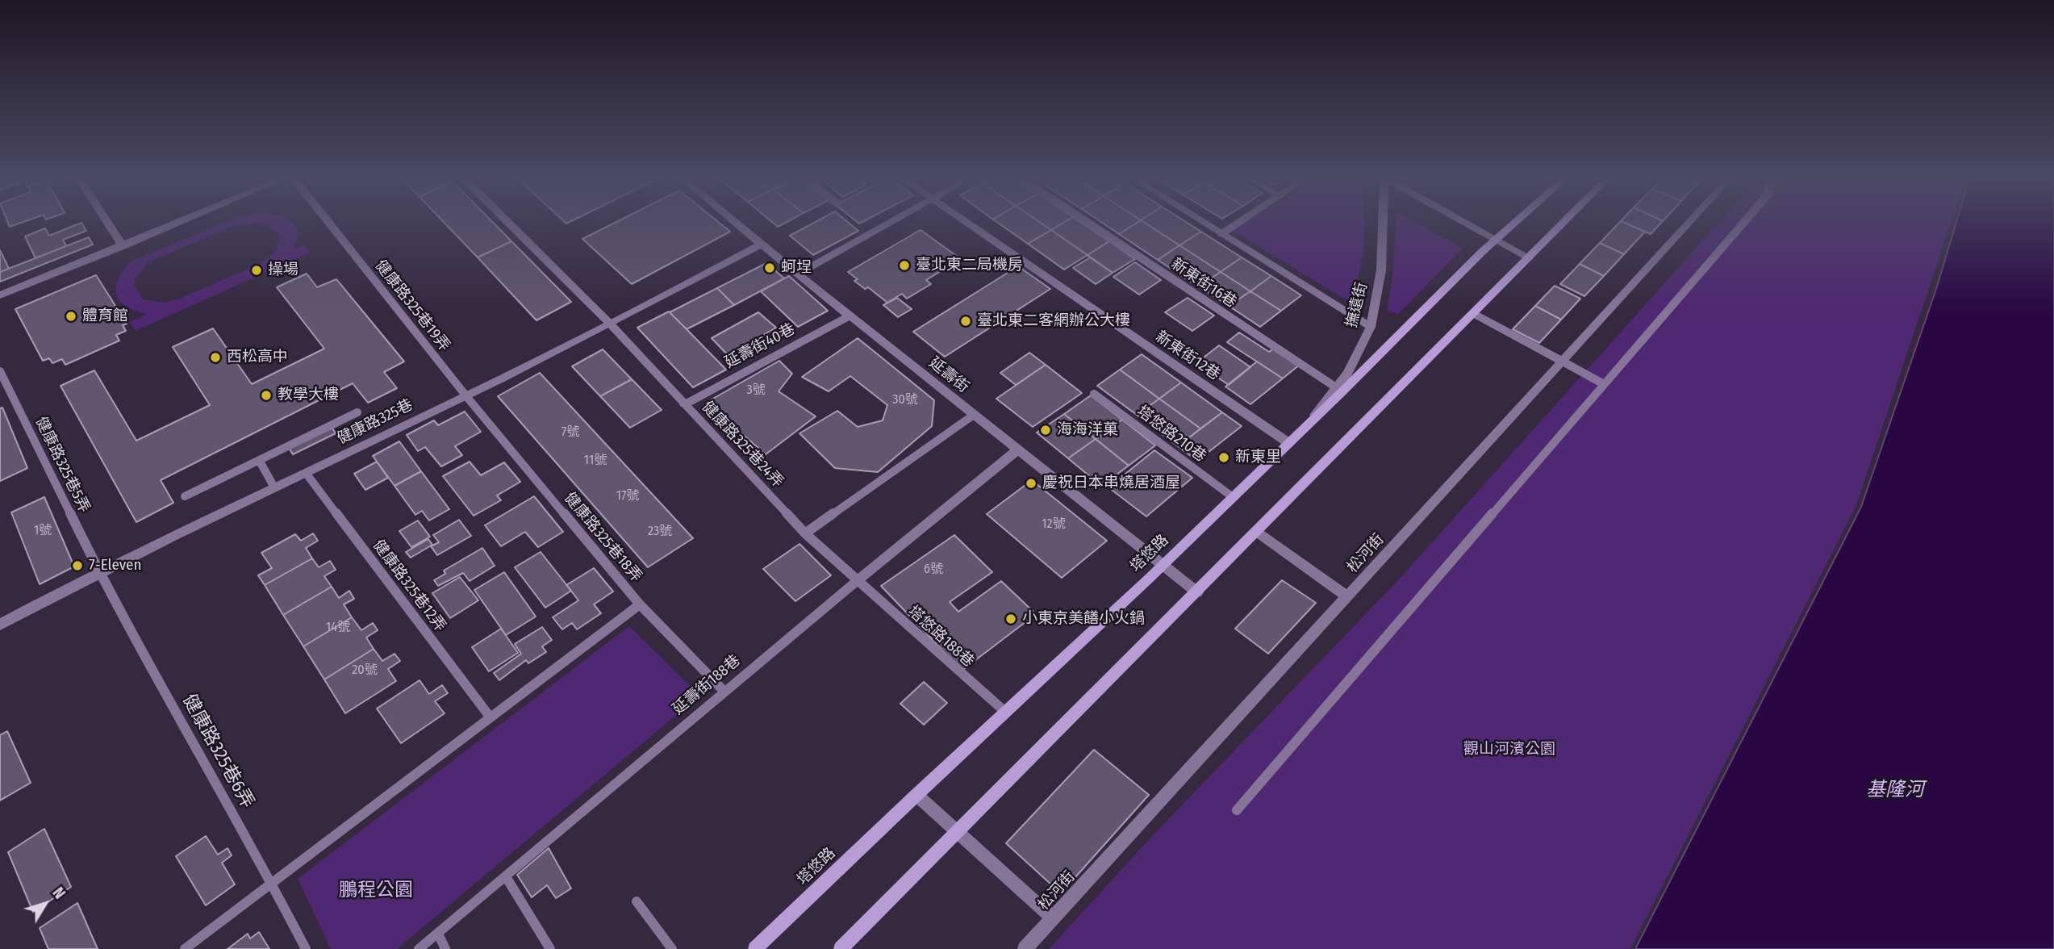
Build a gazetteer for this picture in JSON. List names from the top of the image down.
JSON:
{
  "streets": {
    "main road": ["塔悠路"],
    "street": [
      "撫遠街",
      "延壽街40巷",
      "新東街12巷",
      "延壽街",
      "健康路325巷",
      "松河街",
      "延壽街188巷"
    ],
    "lane": [
      "新東街16巷",
      "健康路325巷19弄",
      "塔悠路210巷",
      "健康路325巷24弄",
      "健康路325巷5弄",
      "健康路325巷18弄",
      "健康路325巷12弄",
      "塔悠路188巷",
      "健康路325巷6弄"
    ]
  },
  "crossings": [
    ["新東街16巷", "撫遠街"],
    ["新東街16巷", "塔悠路"],
    ["撫遠街", "塔悠路"],
    ["健康路325巷19弄", "健康路325巷"],
    ["健康路325巷19弄", "健康路325巷18弄"],
    ["延壽街40巷", "延壽街"],
    ["延壽街40巷", "健康路325巷24弄"],
    ["新東街12巷", "塔悠路"],
    ["延壽街", "健康路325巷"],
    ["延壽街", "塔悠路"],
    ["延壽街", "延壽街188巷"],
    ["健康路325巷", "健康路325巷24弄"],
    ["健康路325巷", "健康路325巷5弄"],
    ["健康路325巷", "健康路325巷18弄"],
    ["健康路325巷", "健康路325巷12弄"],
    ["健康路325巷", "健康路325巷6弄"],
    ["塔悠路210巷", "塔悠路"],
    ["健康路325巷24弄", "塔悠路188巷"],
    ["健康路325巷24弄", "延壽街188巷"],
    ["健康路325巷5弄", "健康路325巷6弄"],
    ["健康路325巷18弄", "延壽街188巷"],
    ["塔悠路", "塔悠路188巷"],
    ["塔悠路188巷", "延壽街188巷"]
  ],
  "water": ["基隆河"],
  "parks": ["觀山河濱公園", "鵬程公園"],
  "places": [
    "臺北東二局機房",
    "蚵埕",
    "操場",
    "體育館",
    "臺北東二客網辦公大樓",
    "西松高中",
    "教學大樓",
    "海海洋菓",
    "新東里",
    "慶祝日本串燒居酒屋",
    "7-Eleven",
    "小東京美饍小火鍋"
  ],
  "house_numbers": [
    "3號",
    "30號",
    "7號",
    "11號",
    "17號",
    "12號",
    "1號",
    "23號",
    "6號",
    "14號",
    "20號"
  ],
  "north": "top right"
}
